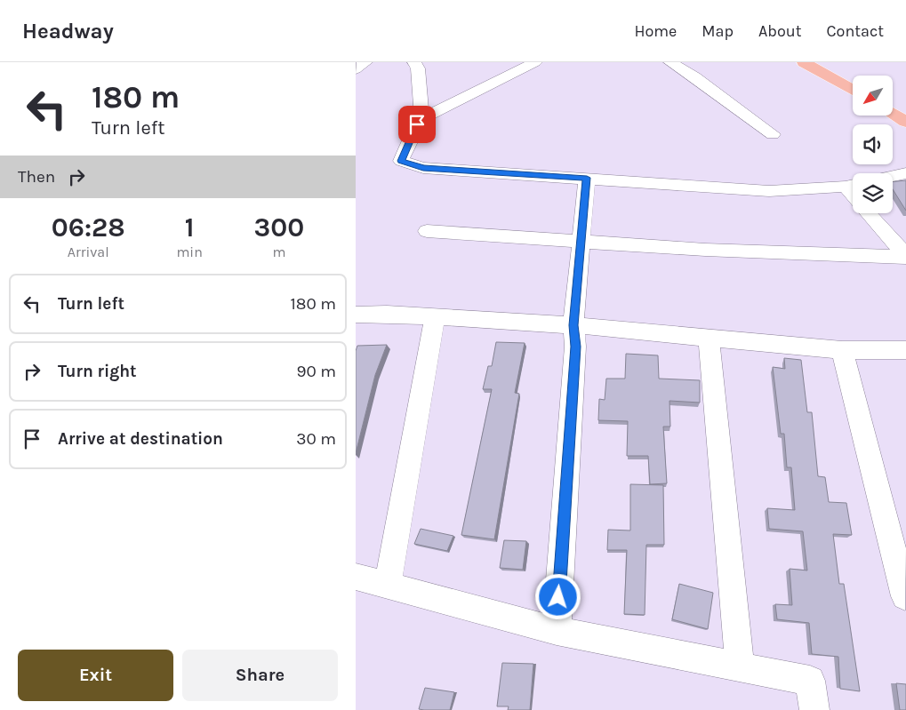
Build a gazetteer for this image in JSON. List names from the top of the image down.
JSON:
{
  "north": "bottom left",
  "page": {
    "header": "Headway",
    "nav": [
      "Home",
      "Map",
      "About",
      "Contact"
    ],
    "turn": ["180 m", "Turn left"],
    "then": "Then",
    "eta": [
      "06:28",
      "Arrival",
      "1",
      "min",
      "300",
      "m"
    ],
    "list": [
      {
        "name": "Turn left",
        "value": "180 m"
      },
      {
        "name": "Turn right",
        "value": "90 m"
      },
      {
        "name": "Arrive at destination",
        "value": "30 m"
      }
    ],
    "buttons": ["Exit", "Share"]
  }
}
